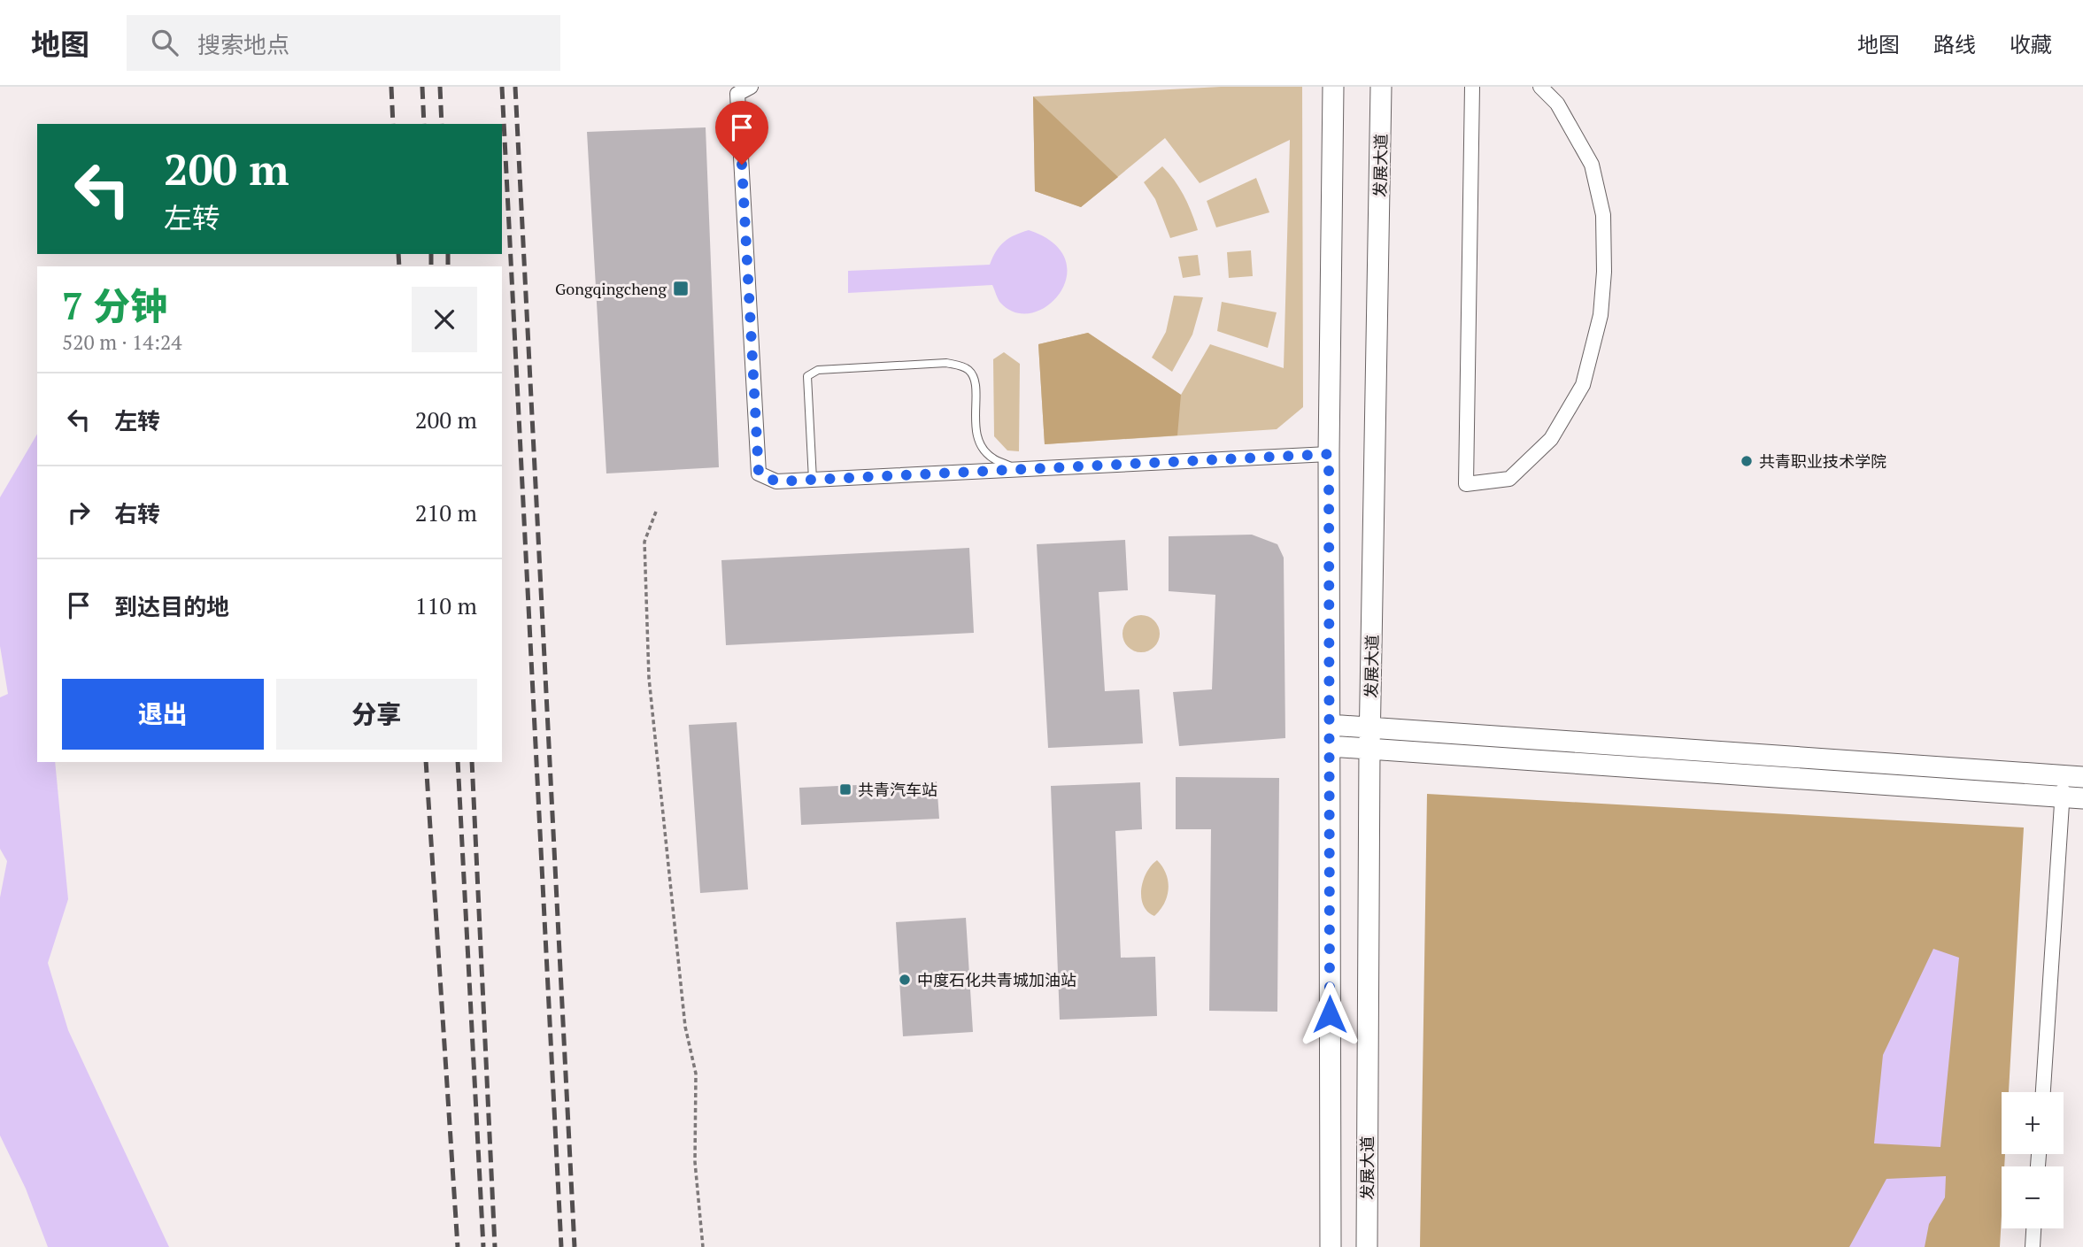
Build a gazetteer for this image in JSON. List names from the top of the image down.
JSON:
{
  "streets": {
    "main road": ["发展大道"]
  },
  "places": {
    "transit": ["Gongqingcheng", "共青汽车站"],
    "other": ["共青职业技术学院", "中度石化共青城加油站"]
  },
  "page": {
    "header": "地图",
    "search": "搜索地点",
    "nav": ["地图", "路线", "收藏"],
    "turn": ["200 m", "左转"],
    "heading": ["7 分钟", "520 m · 14:24"],
    "list": [
      {
        "name": "左转",
        "value": "200 m"
      },
      {
        "name": "右转",
        "value": "210 m"
      },
      {
        "name": "到达目的地",
        "value": "110 m"
      }
    ],
    "buttons": ["退出", "分享"],
    "map_buttons": ["+", "−"]
  }
}
